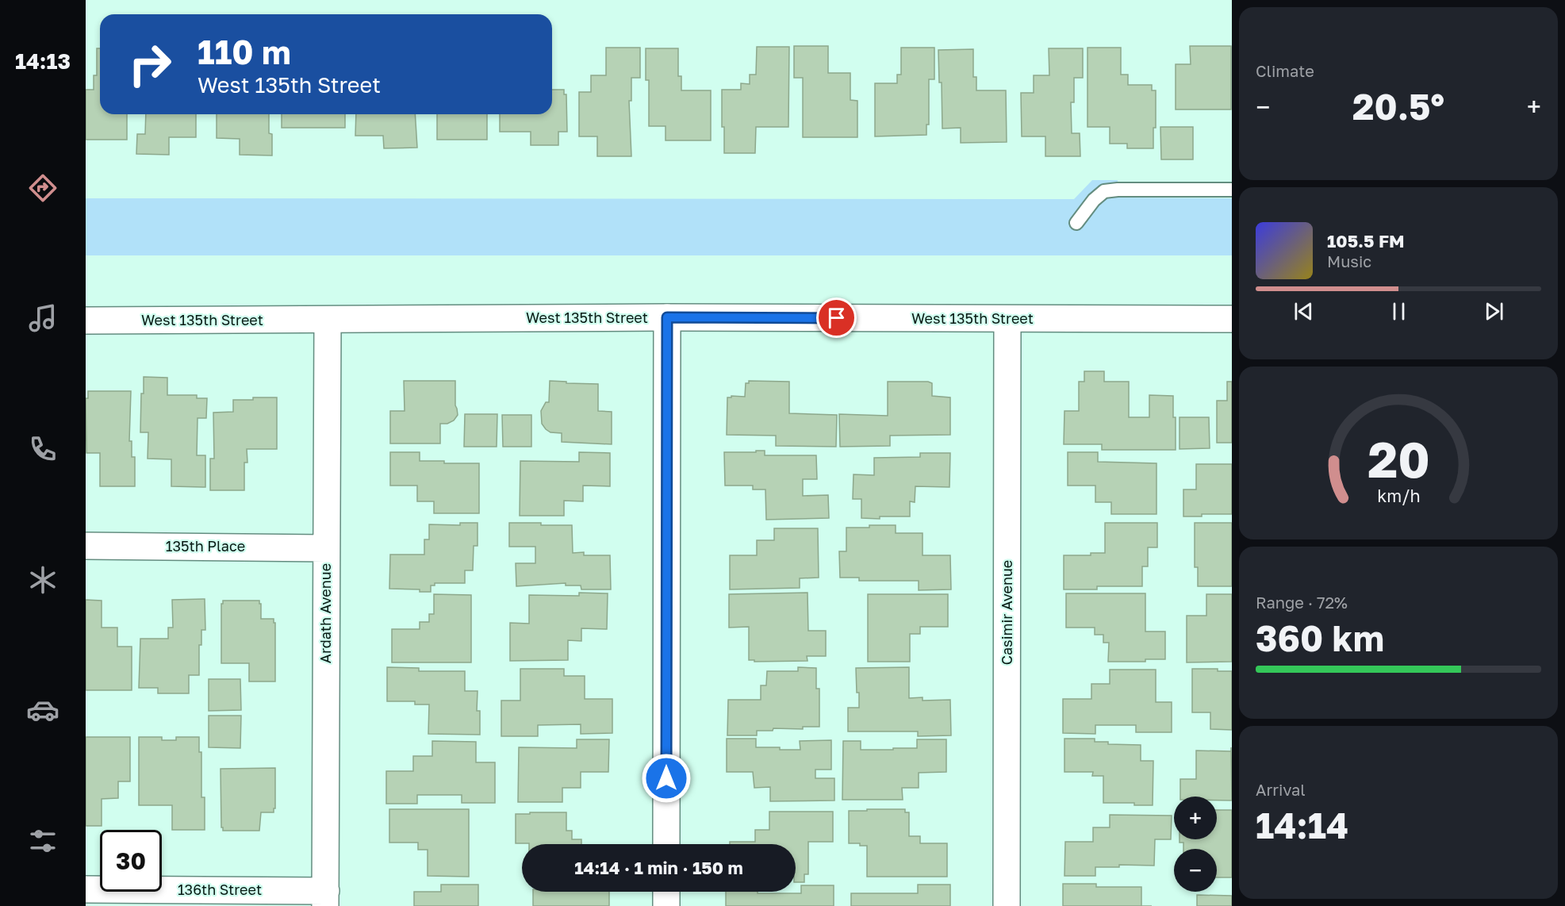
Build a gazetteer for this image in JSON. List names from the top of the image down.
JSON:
{
  "streets": {
    "street": [
      "West 135th Street",
      "135th Place",
      "Casimir Avenue",
      "Ardath Avenue",
      "136th Street"
    ]
  },
  "crossings": [
    ["West 135th Street", "Casimir Avenue"],
    ["West 135th Street", "Ardath Avenue"],
    ["135th Place", "Ardath Avenue"],
    ["Ardath Avenue", "136th Street"]
  ],
  "page": {
    "tabs": "14:13",
    "tile": [
      "Climate",
      ["Range · 72%", "360 km"],
      ["Arrival", "14:14"]
    ],
    "turn": ["110 m", "West 135th Street"],
    "heat": ["−", "20.5°", "+"],
    "song": ["105.5 FM", "Music"],
    "map_buttons": ["+", "−"],
    "limit": "30",
    "trip": "14:14 · 1 min · 150 m",
    "gauge": ["20", "km/h"]
  }
}
